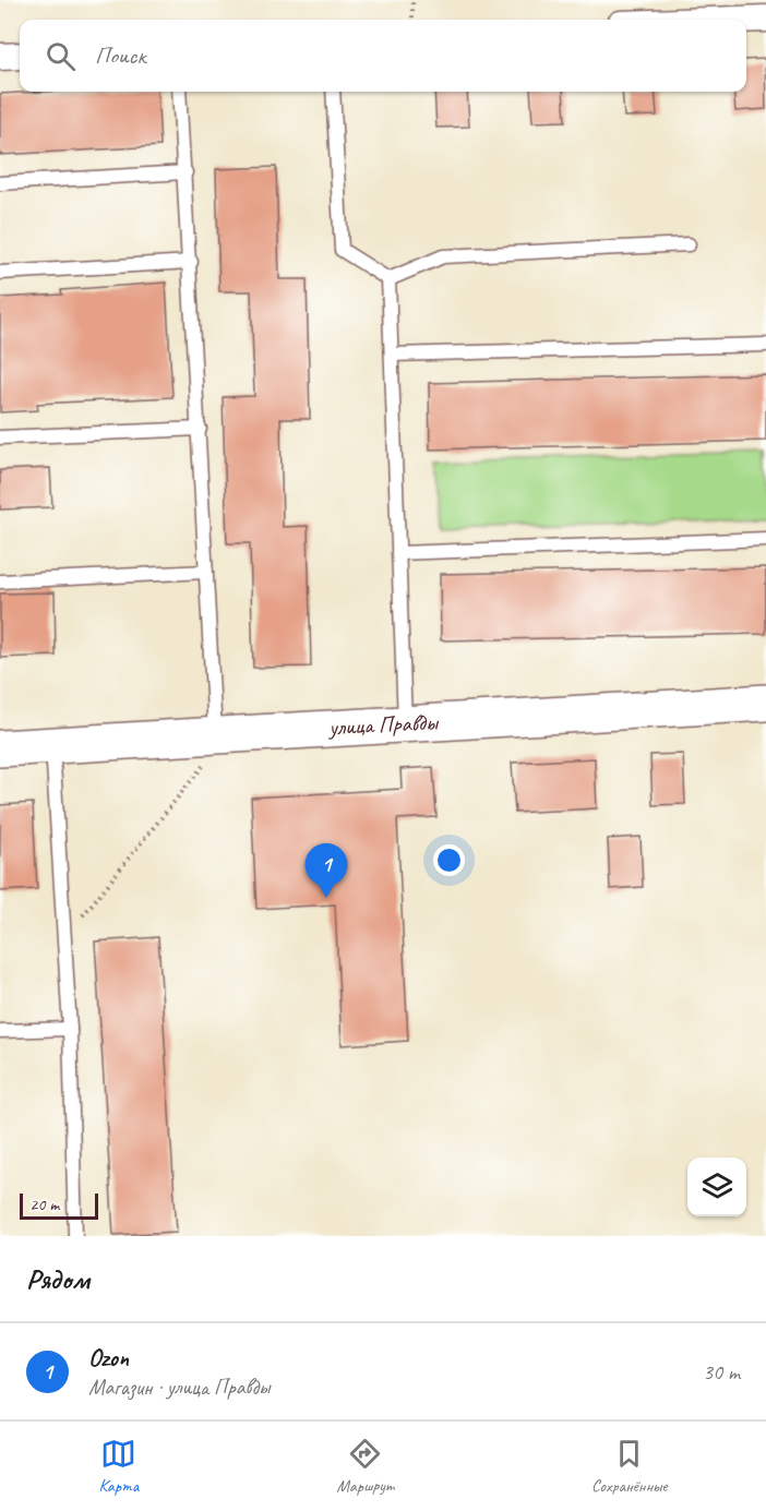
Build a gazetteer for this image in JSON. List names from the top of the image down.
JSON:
{
  "streets": {
    "street": ["улица Правды"]
  },
  "scale_bar": "20 m",
  "page": {
    "search": "Поиск",
    "pins": "1",
    "scale": "20 m",
    "heading": "Рядом",
    "list": [
      {
        "mark": "1",
        "name": "Ozon",
        "note": "Магазин · улица Правды",
        "value": "30 m"
      }
    ],
    "nav": ["Карта", "Маршрут", "Сохранённые"]
  }
}
